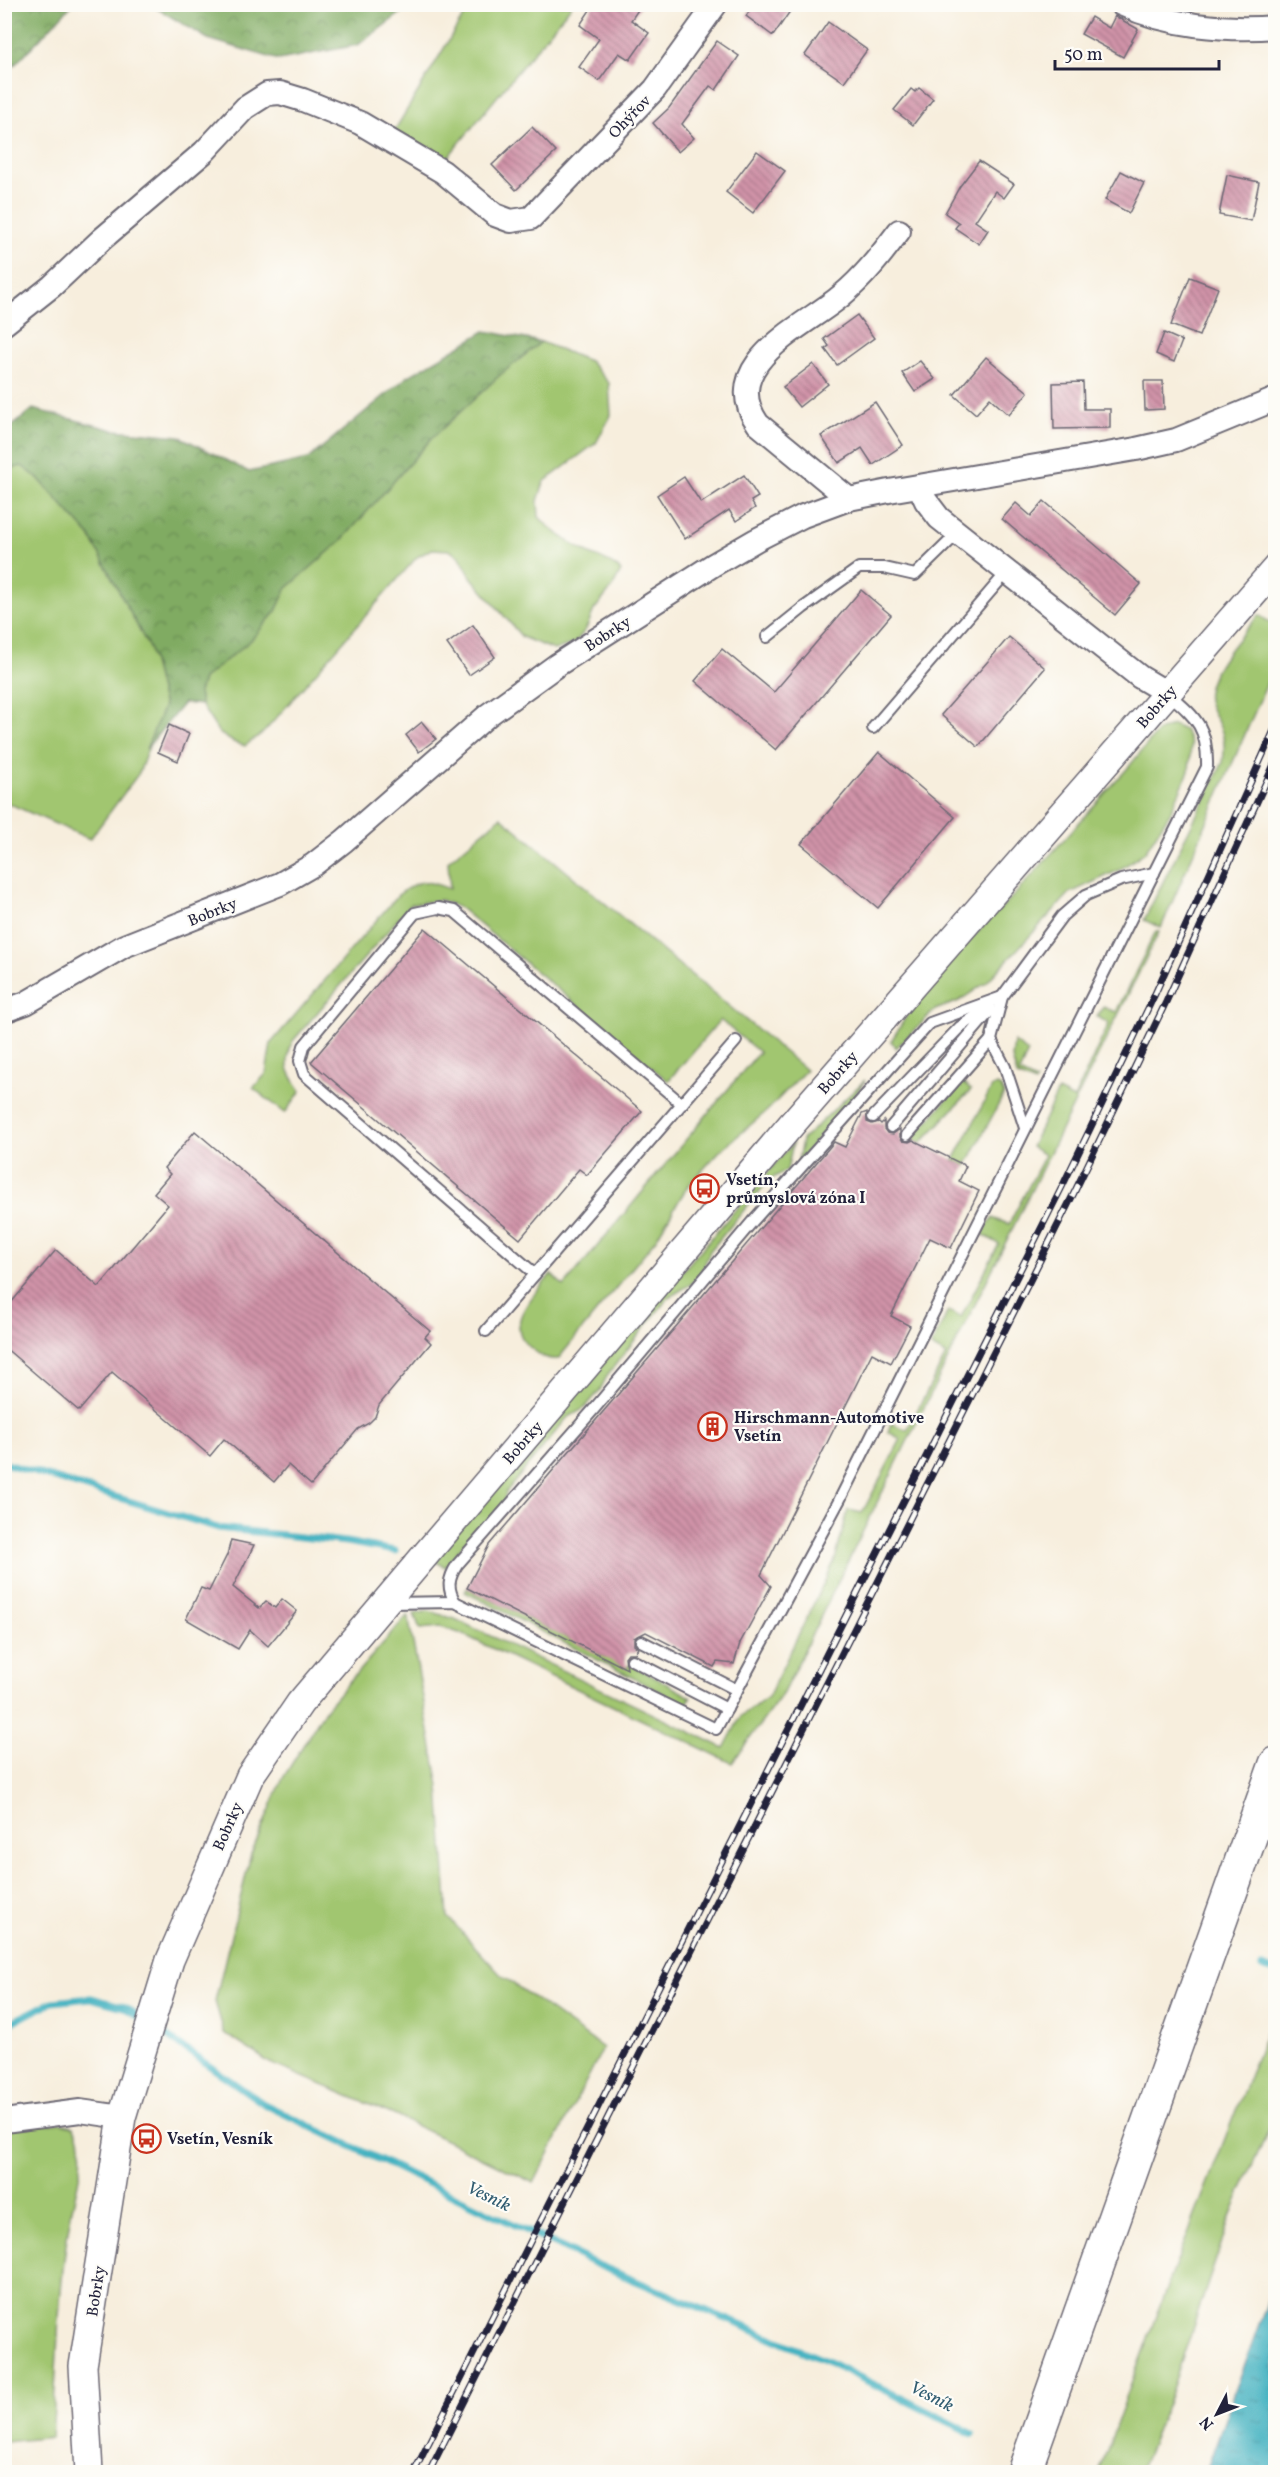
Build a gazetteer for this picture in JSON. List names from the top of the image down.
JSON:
{
  "streets": {
    "street": ["Ohýřov", "Bobrky"]
  },
  "water": ["Vesník"],
  "places": {
    "bus stop": ["Vsetín, průmyslová zóna I", "Vsetín, Vesník"],
    "building": ["Hirschmann-Automotive Vsetín"]
  },
  "scale_bar": "50 m",
  "north": "bottom left"
}
